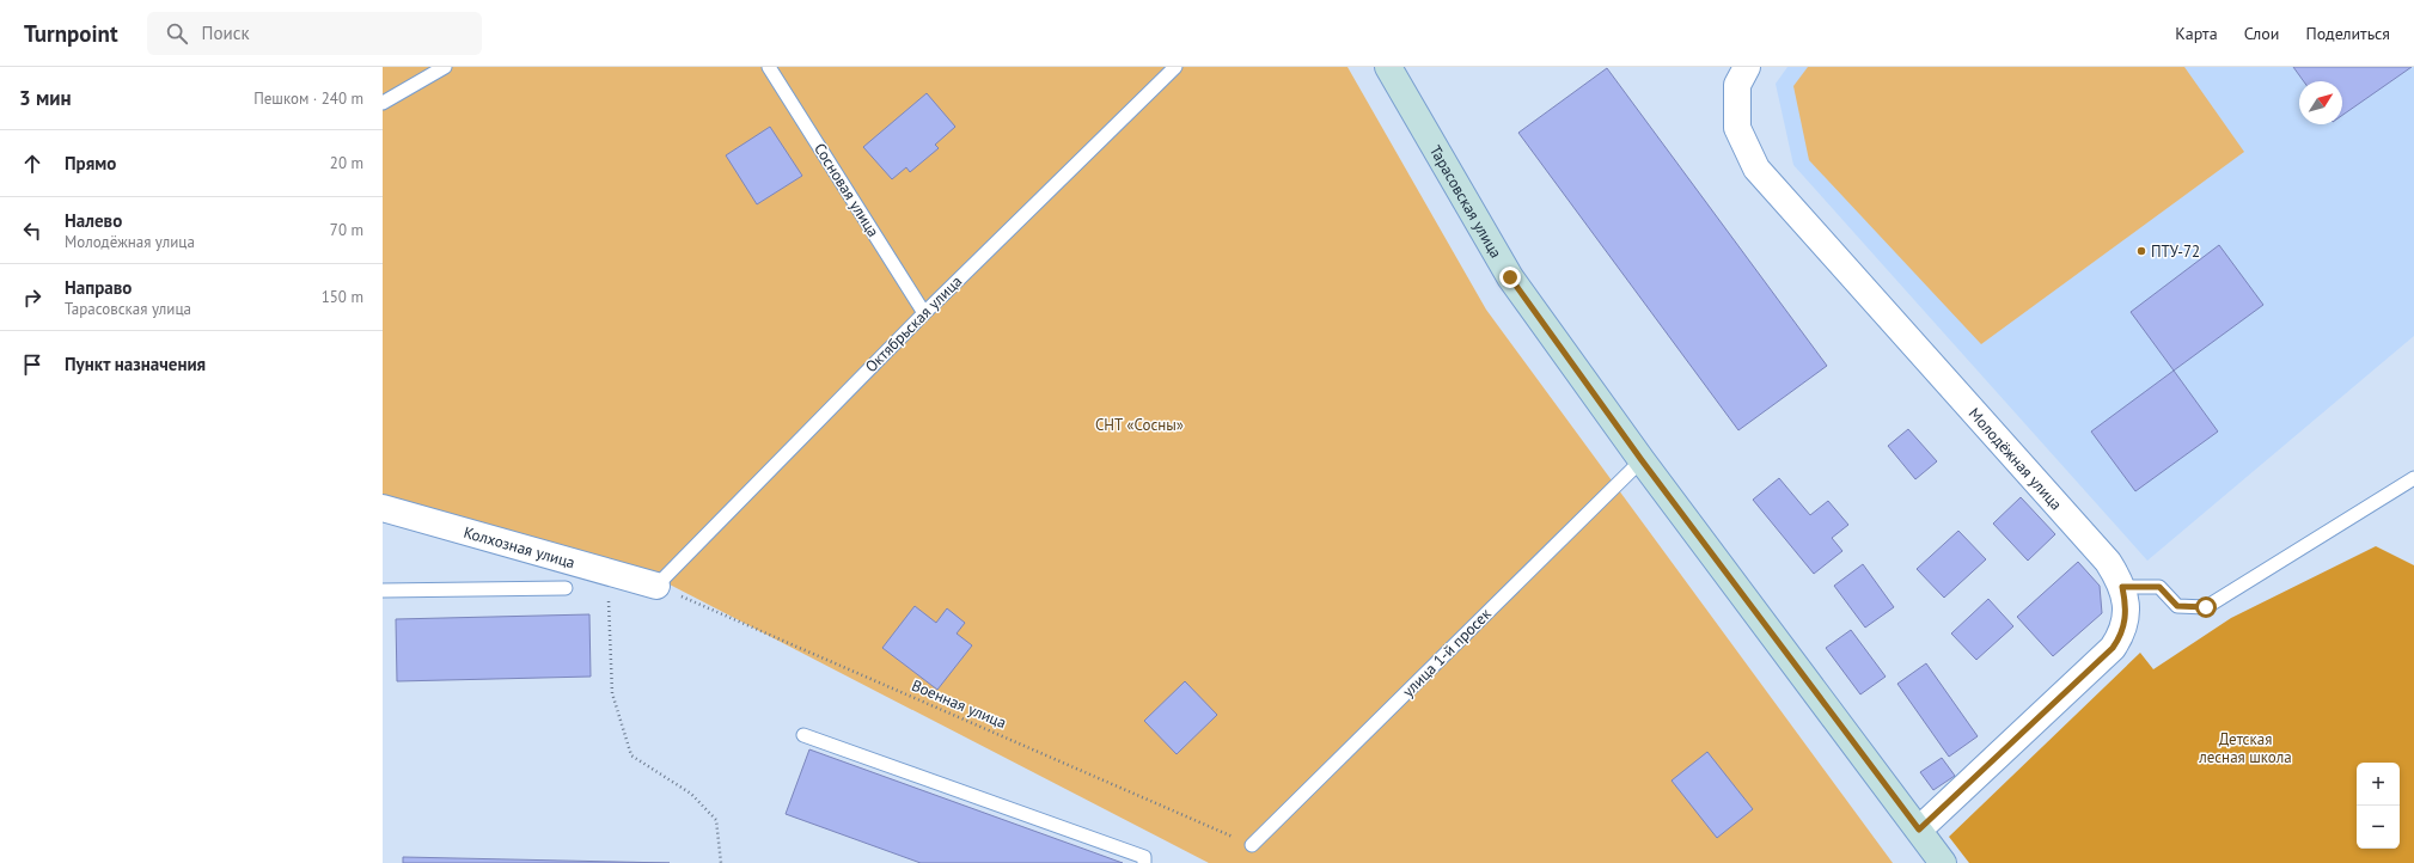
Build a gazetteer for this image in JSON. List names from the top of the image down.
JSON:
{
  "streets": {
    "street": ["Тарасовская улица", "Молодёжная улица", "Колхозная улица"],
    "lane": ["Сосновая улица", "Октябрьская улица", "улица 1-й просек"],
    "path": ["Военная улица"]
  },
  "crossings": [
    ["Сосновая улица", "Октябрьская улица"],
    ["Тарасовская улица", "Молодёжная улица"],
    ["Тарасовская улица", "улица 1-й просек"],
    ["Октябрьская улица", "Колхозная улица"],
    ["Октябрьская улица", "Военная улица"],
    ["Колхозная улица", "Военная улица"],
    ["улица 1-й просек", "Военная улица"]
  ],
  "parks": ["СНТ «Сосны»", "Детская лесная школа"],
  "places": ["ПТУ-72"],
  "north": "top right",
  "page": {
    "header": "Turnpoint",
    "search": "Поиск",
    "nav": ["Карта", "Слои", "Поделиться"],
    "heading": ["3 мин", "Пешком · 240 m"],
    "list": [
      ["Прямо", "20 m"],
      ["Налево", "Молодёжная улица", "70 m"],
      ["Направо", "Тарасовская улица", "150 m"],
      "Пункт назначения"
    ],
    "map_buttons": ["+", "−"]
  }
}
